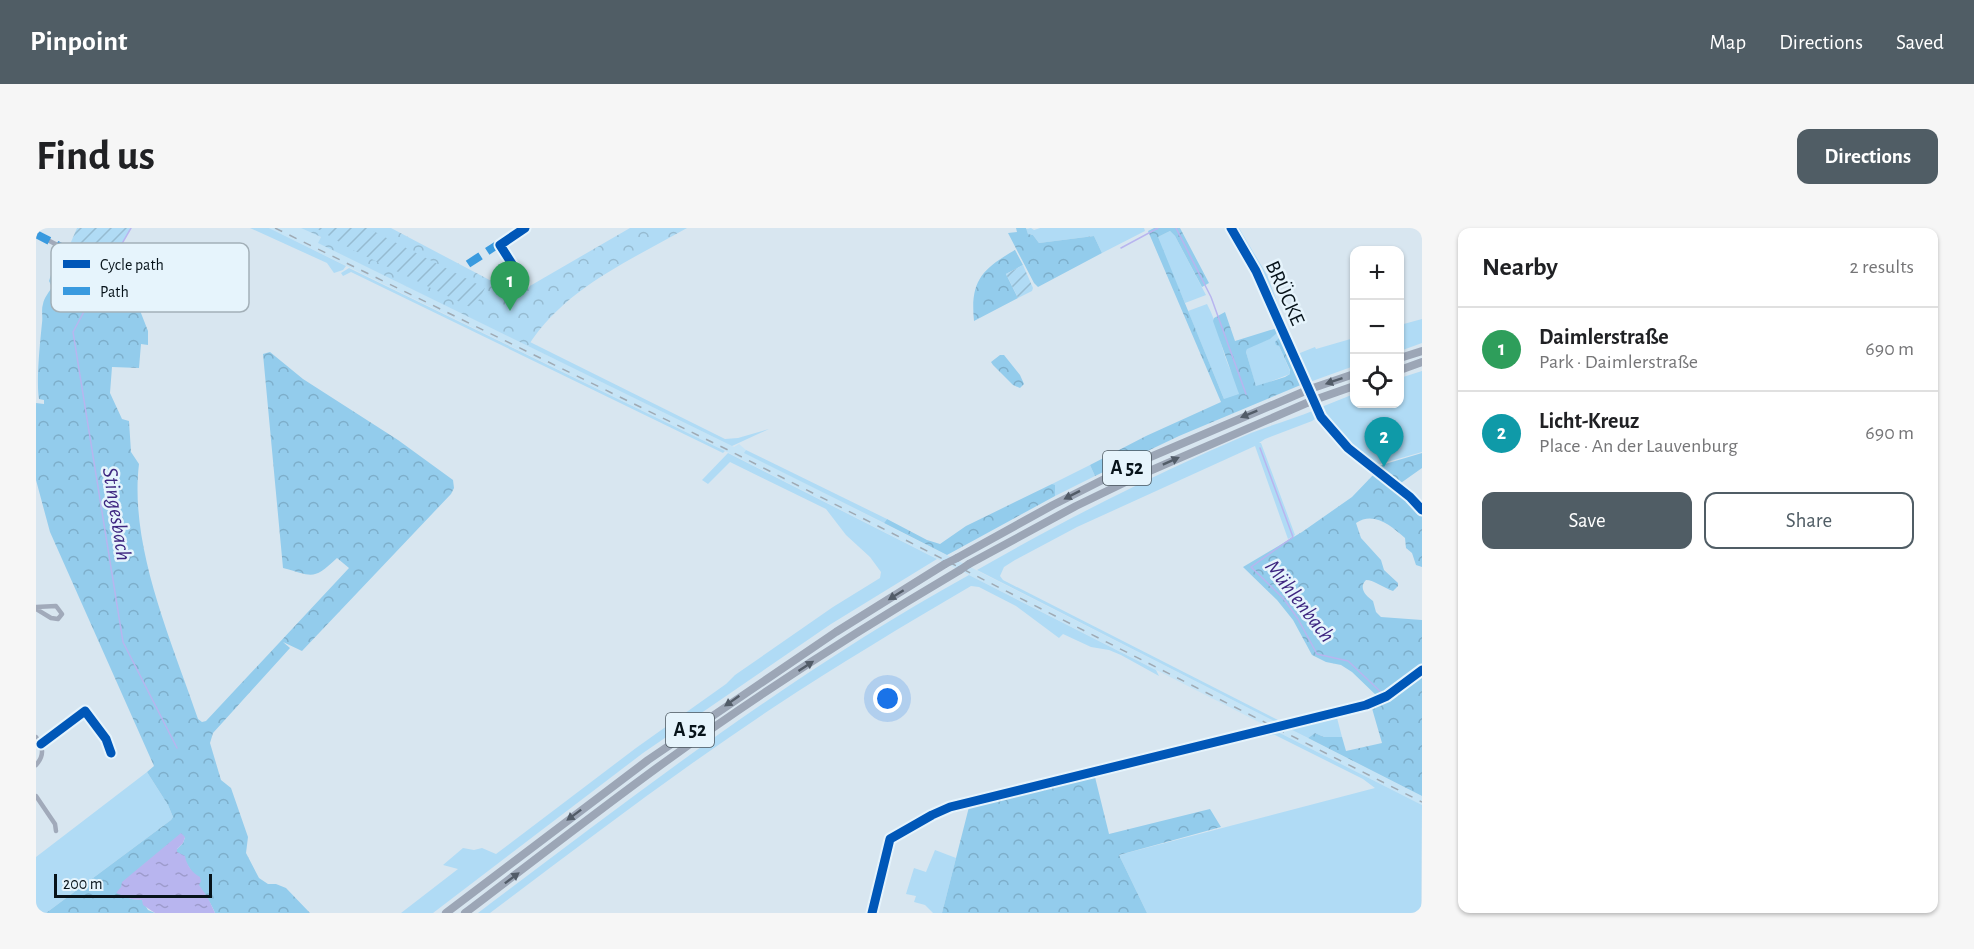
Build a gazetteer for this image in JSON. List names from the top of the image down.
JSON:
{
  "streets": {
    "highway": ["A 52"],
    "street": ["BRÜCKE"]
  },
  "water": ["Stingesbach", "Mühlenbach"],
  "legend": ["Cycle path", "Path"],
  "scale_bar": "200 m",
  "page": {
    "header": "Pinpoint",
    "nav": ["Map", "Directions", "Saved"],
    "buttons": [
      "Directions",
      ["Save", "Share"]
    ],
    "title": "Find us",
    "heading": ["Nearby", "2 results"],
    "map_buttons": ["+", "−"],
    "pins": ["1", "2"],
    "list": [
      {
        "mark": "1",
        "name": "Daimlerstraße",
        "note": "Park · Daimlerstraße",
        "value": "690 m"
      },
      {
        "mark": "2",
        "name": "Licht-Kreuz",
        "note": "Place · An der Lauvenburg",
        "value": "690 m"
      }
    ],
    "scale": "200 m"
  }
}
